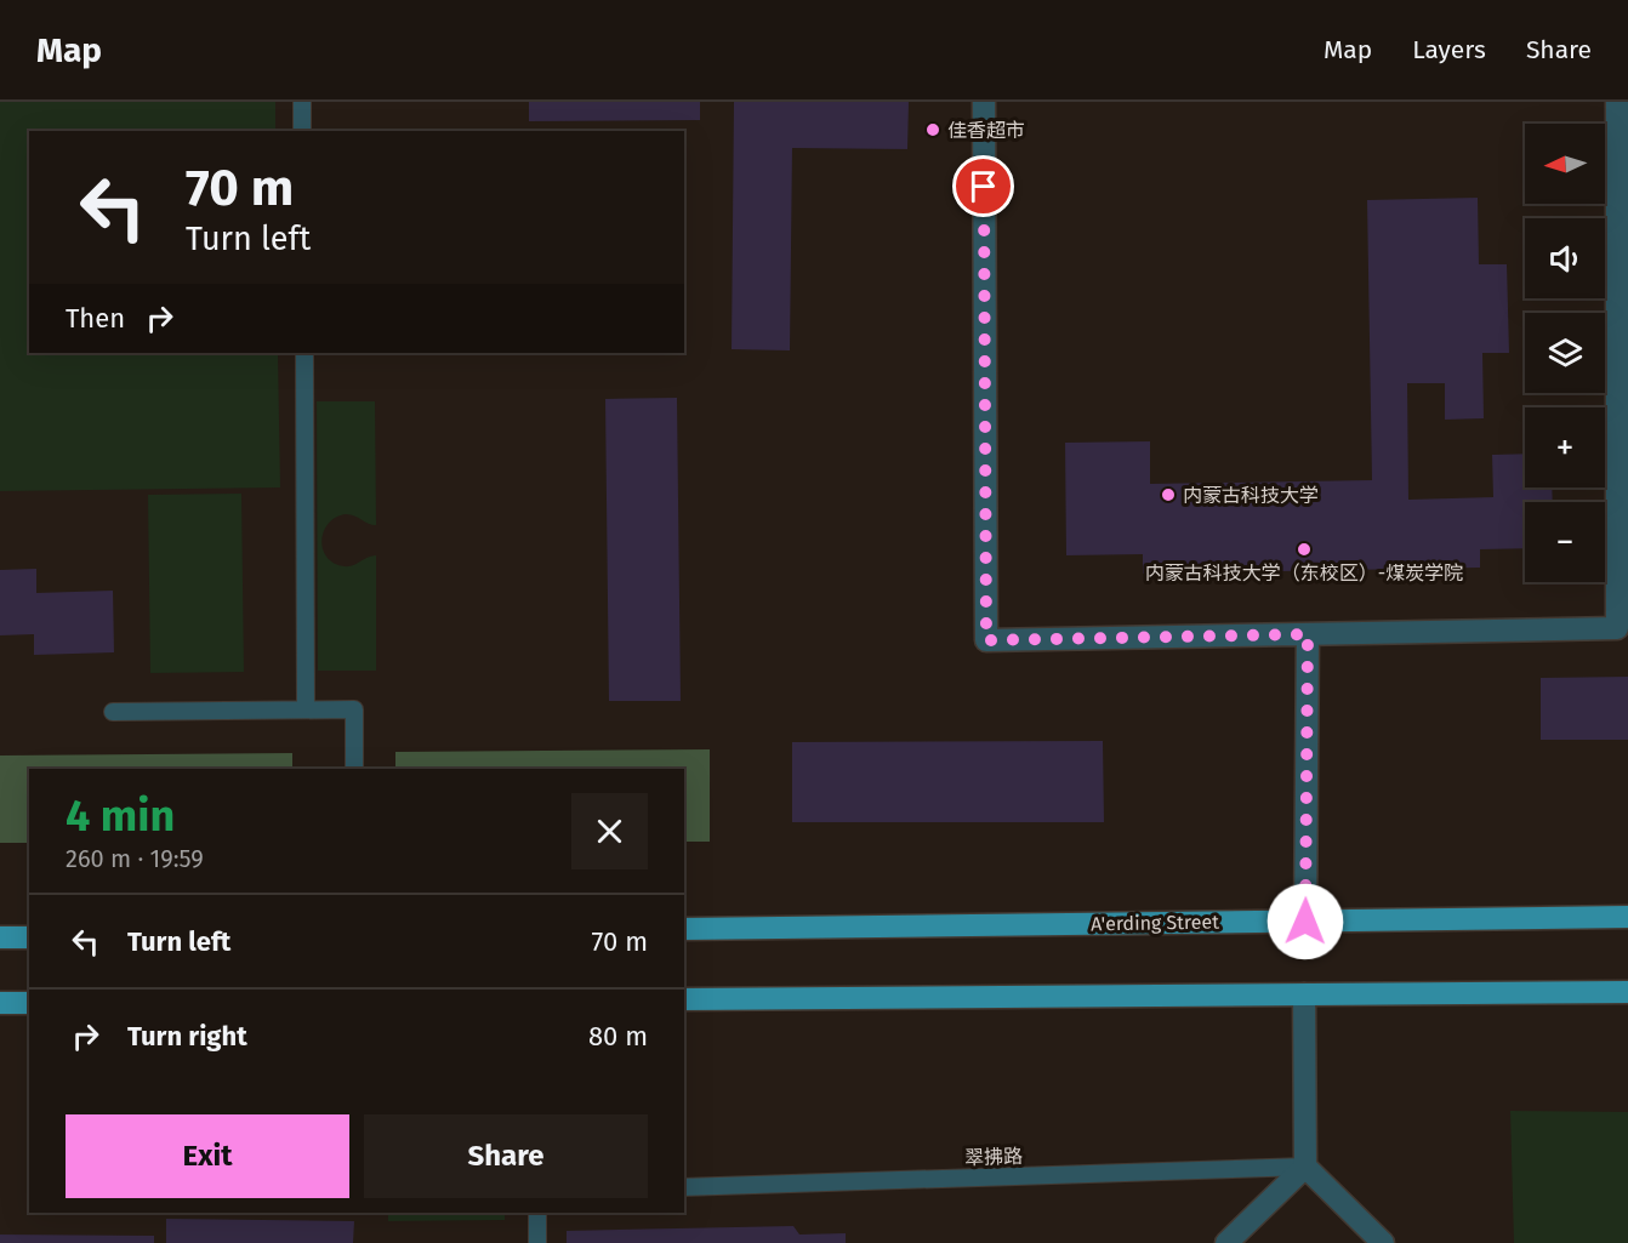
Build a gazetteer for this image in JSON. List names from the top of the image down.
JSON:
{
  "streets": {
    "main road": ["A'erding Street"],
    "lane": ["翠拂路"]
  },
  "places": ["佳香超市", "内蒙古科技大学", "内蒙古科技大学（东校区）-煤炭学院"],
  "north": "left",
  "page": {
    "header": "Map",
    "nav": ["Map", "Layers", "Share"],
    "map_buttons": ["+", "−"],
    "turn": ["70 m", "Turn left"],
    "then": "Then",
    "heading": ["4 min", "260 m · 19:59"],
    "list": [
      {
        "name": "Turn left",
        "value": "70 m"
      },
      {
        "name": "Turn right",
        "value": "80 m"
      }
    ],
    "buttons": ["Exit", "Share"]
  }
}
